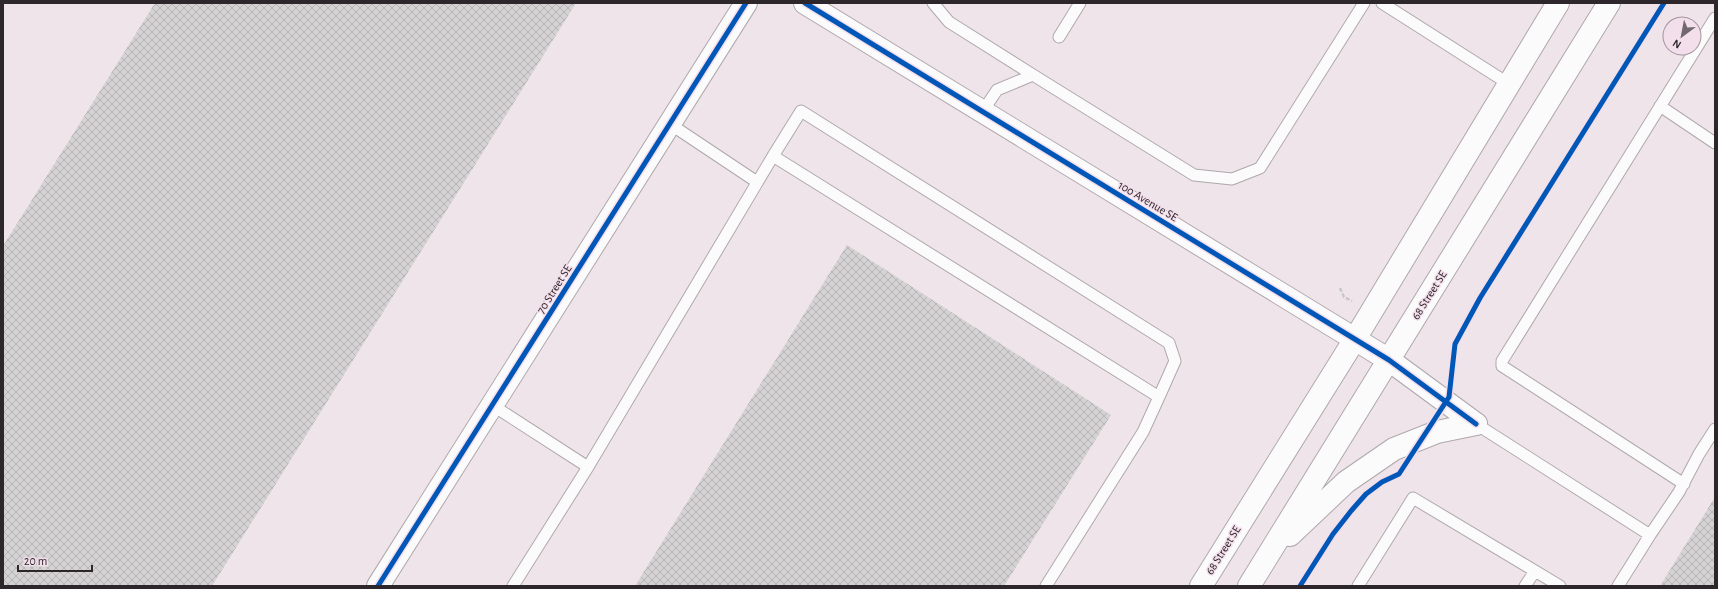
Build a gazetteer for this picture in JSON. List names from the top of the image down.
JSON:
{
  "streets": {
    "street": ["100 Avenue SE", "70 Street SE", "68 Street SE"]
  },
  "crossings": [
    ["100 Avenue SE", "68 Street SE"]
  ],
  "scale_bar": "20 m",
  "north": "bottom left"
}
